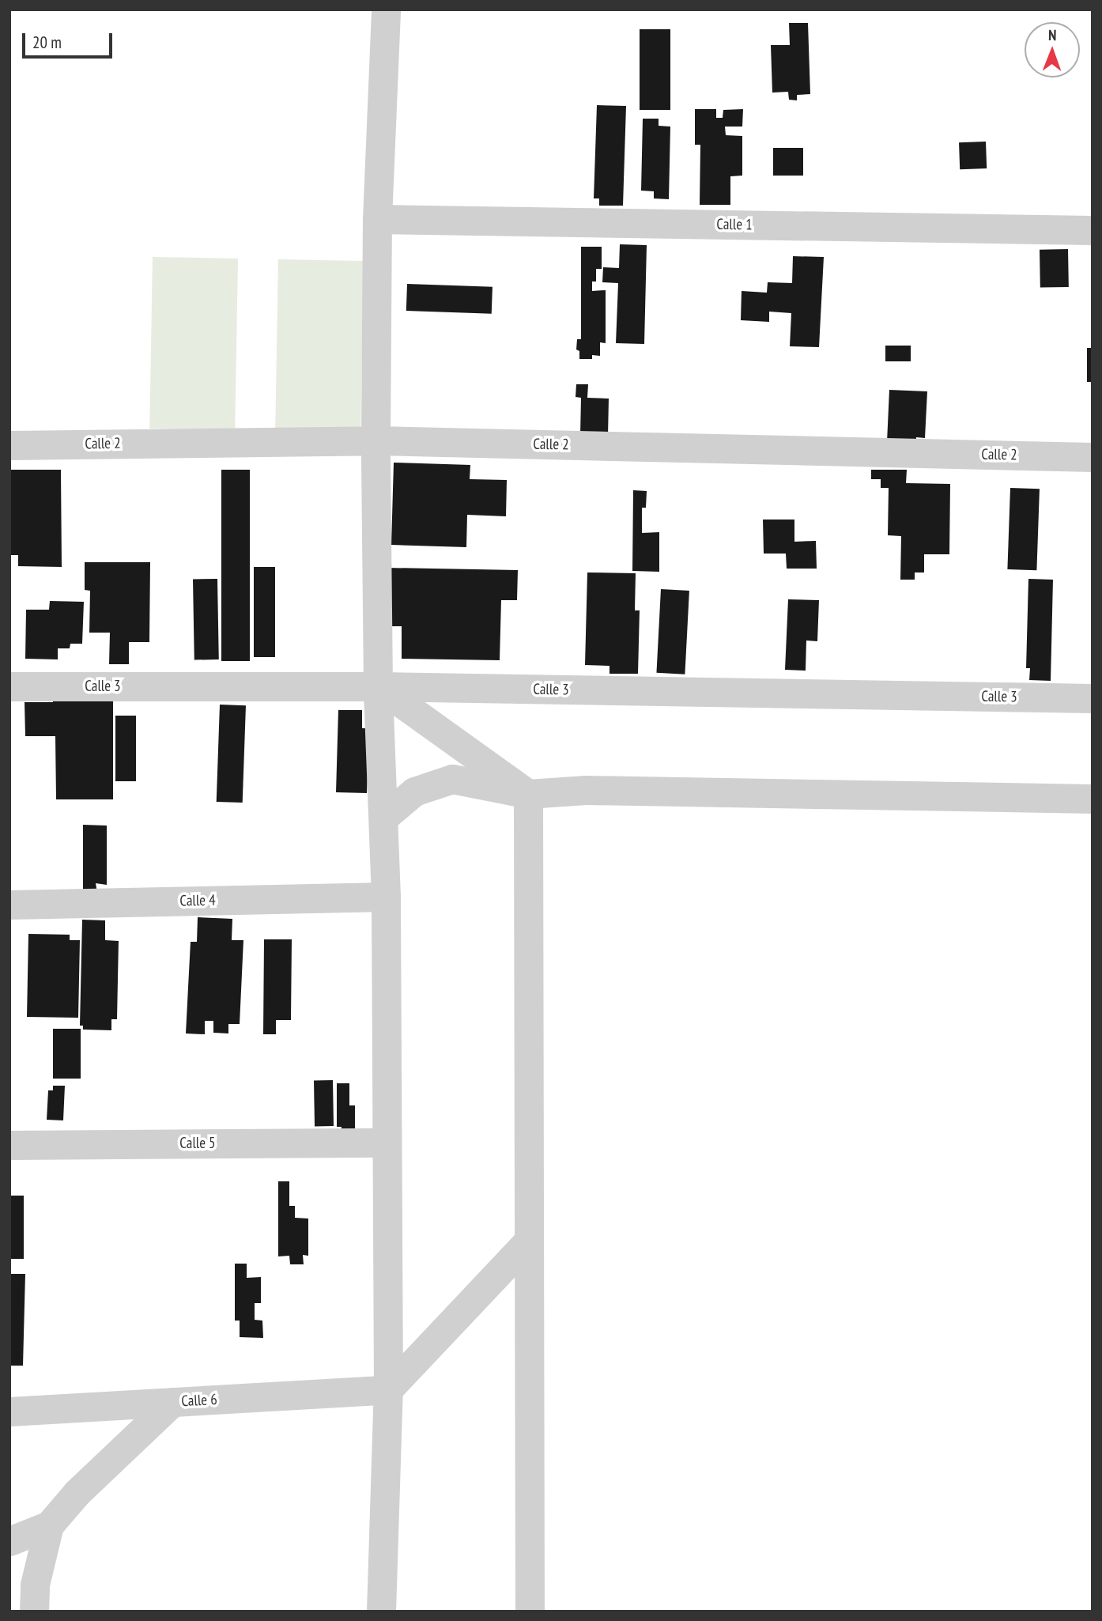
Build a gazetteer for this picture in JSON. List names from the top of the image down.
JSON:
{
  "streets": {
    "street": [
      "Calle 1",
      "Calle 2",
      "Calle 3",
      "Calle 4",
      "Calle 5",
      "Calle 6"
    ]
  },
  "scale_bar": "20 m",
  "north": "top"
}
